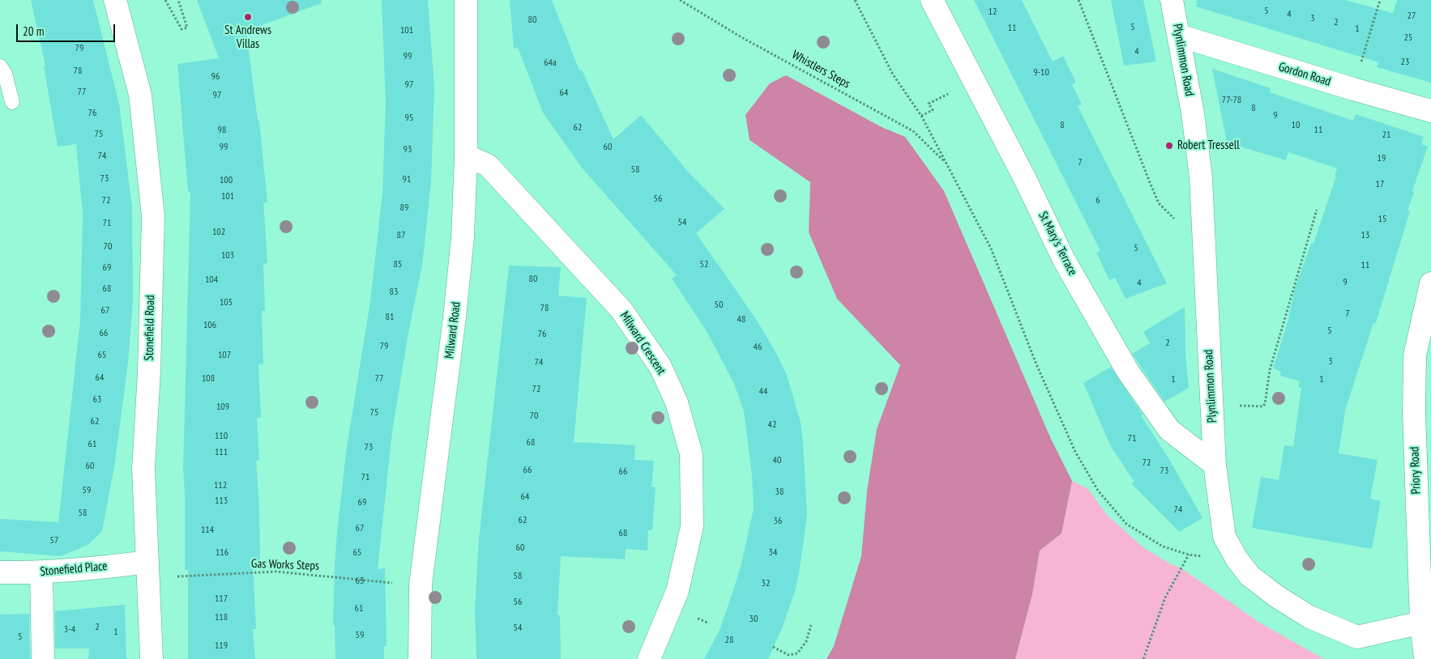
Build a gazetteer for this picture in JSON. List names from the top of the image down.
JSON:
{
  "streets": {
    "street": [
      "Plynlimmon Road",
      "Gordon Road",
      "St Mary's Terrace",
      "Stonefield Road",
      "Milward Road",
      "Milward Crescent",
      "Priory Road",
      "Stonefield Place"
    ],
    "path": ["Whistlers Steps", "Gas Works Steps"]
  },
  "crossings": [
    ["Plynlimmon Road", "Gordon Road"],
    ["Plynlimmon Road", "St Mary's Terrace"],
    ["Plynlimmon Road", "Priory Road"],
    ["Stonefield Road", "Gas Works Steps"],
    ["Stonefield Road", "Stonefield Place"],
    ["Milward Road", "Milward Crescent"],
    ["Milward Road", "Gas Works Steps"],
    ["Gas Works Steps", "Stonefield Place"]
  ],
  "places": ["St Andrews Villas", "Robert Tressell"],
  "house_numbers": [
    "5",
    "12",
    "4",
    "27",
    "3",
    "80",
    "2",
    "5",
    "11",
    "1",
    "101",
    "25",
    "79",
    "4",
    "99",
    "23",
    "64a",
    "78",
    "9-10",
    "96",
    "97",
    "77",
    "64",
    "97",
    "77-78",
    "8",
    "76",
    "9",
    "95",
    "8",
    "10",
    "62",
    "98",
    "11",
    "75",
    "21",
    "99",
    "60",
    "93",
    "74",
    "19",
    "7",
    "58",
    "73",
    "91",
    "100",
    "17",
    "101",
    "56",
    "72",
    "6",
    "89",
    "15",
    "54",
    "71",
    "102",
    "87",
    "13",
    "70",
    "5",
    "103",
    "85",
    "52",
    "11",
    "69",
    "80",
    "104",
    "9",
    "4",
    "68",
    "83",
    "105",
    "50",
    "78",
    "67",
    "7",
    "81",
    "48",
    "106",
    "5",
    "66",
    "76",
    "2",
    "79",
    "46",
    "65",
    "107",
    "3",
    "74",
    "64",
    "108",
    "77",
    "1",
    "1",
    "72",
    "44",
    "63",
    "109",
    "75",
    "70",
    "62",
    "42",
    "110",
    "71",
    "68",
    "61",
    "73",
    "111",
    "40",
    "72",
    "60",
    "66",
    "73",
    "66",
    "71",
    "112",
    "59",
    "38",
    "64",
    "113",
    "69",
    "74",
    "58",
    "62",
    "36",
    "67",
    "114",
    "68",
    "57",
    "60",
    "116",
    "65",
    "34",
    "58",
    "63",
    "32",
    "117",
    "56",
    "61",
    "118",
    "30",
    "2",
    "54",
    "3-4",
    "1",
    "59",
    "5",
    "28",
    "119"
  ],
  "scale_bar": "20 m"
}
